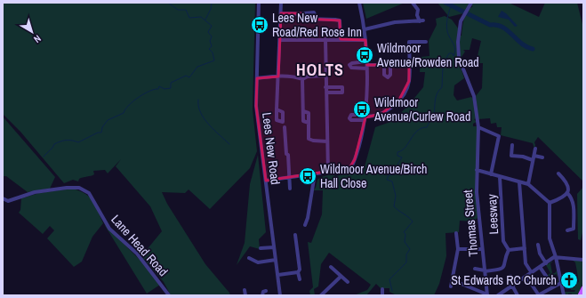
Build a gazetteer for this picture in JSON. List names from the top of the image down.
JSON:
{
  "streets": {
    "street": [
      "Lees New Road",
      "Leesway",
      "Thomas Street",
      "Lane Head Road"
    ]
  },
  "crossings": [
    ["Leesway", "Thomas Street"]
  ],
  "districts": ["HOLTS"],
  "places": {
    "bus stop": [
      "Lees New Road/Red Rose Inn",
      "Wildmoor Avenue/Rowden Road",
      "Wildmoor Avenue/Curlew Road",
      "Wildmoor Avenue/Birch Hall Close"
    ],
    "church": ["St Edwards RC Church"]
  },
  "north": "bottom right"
}
